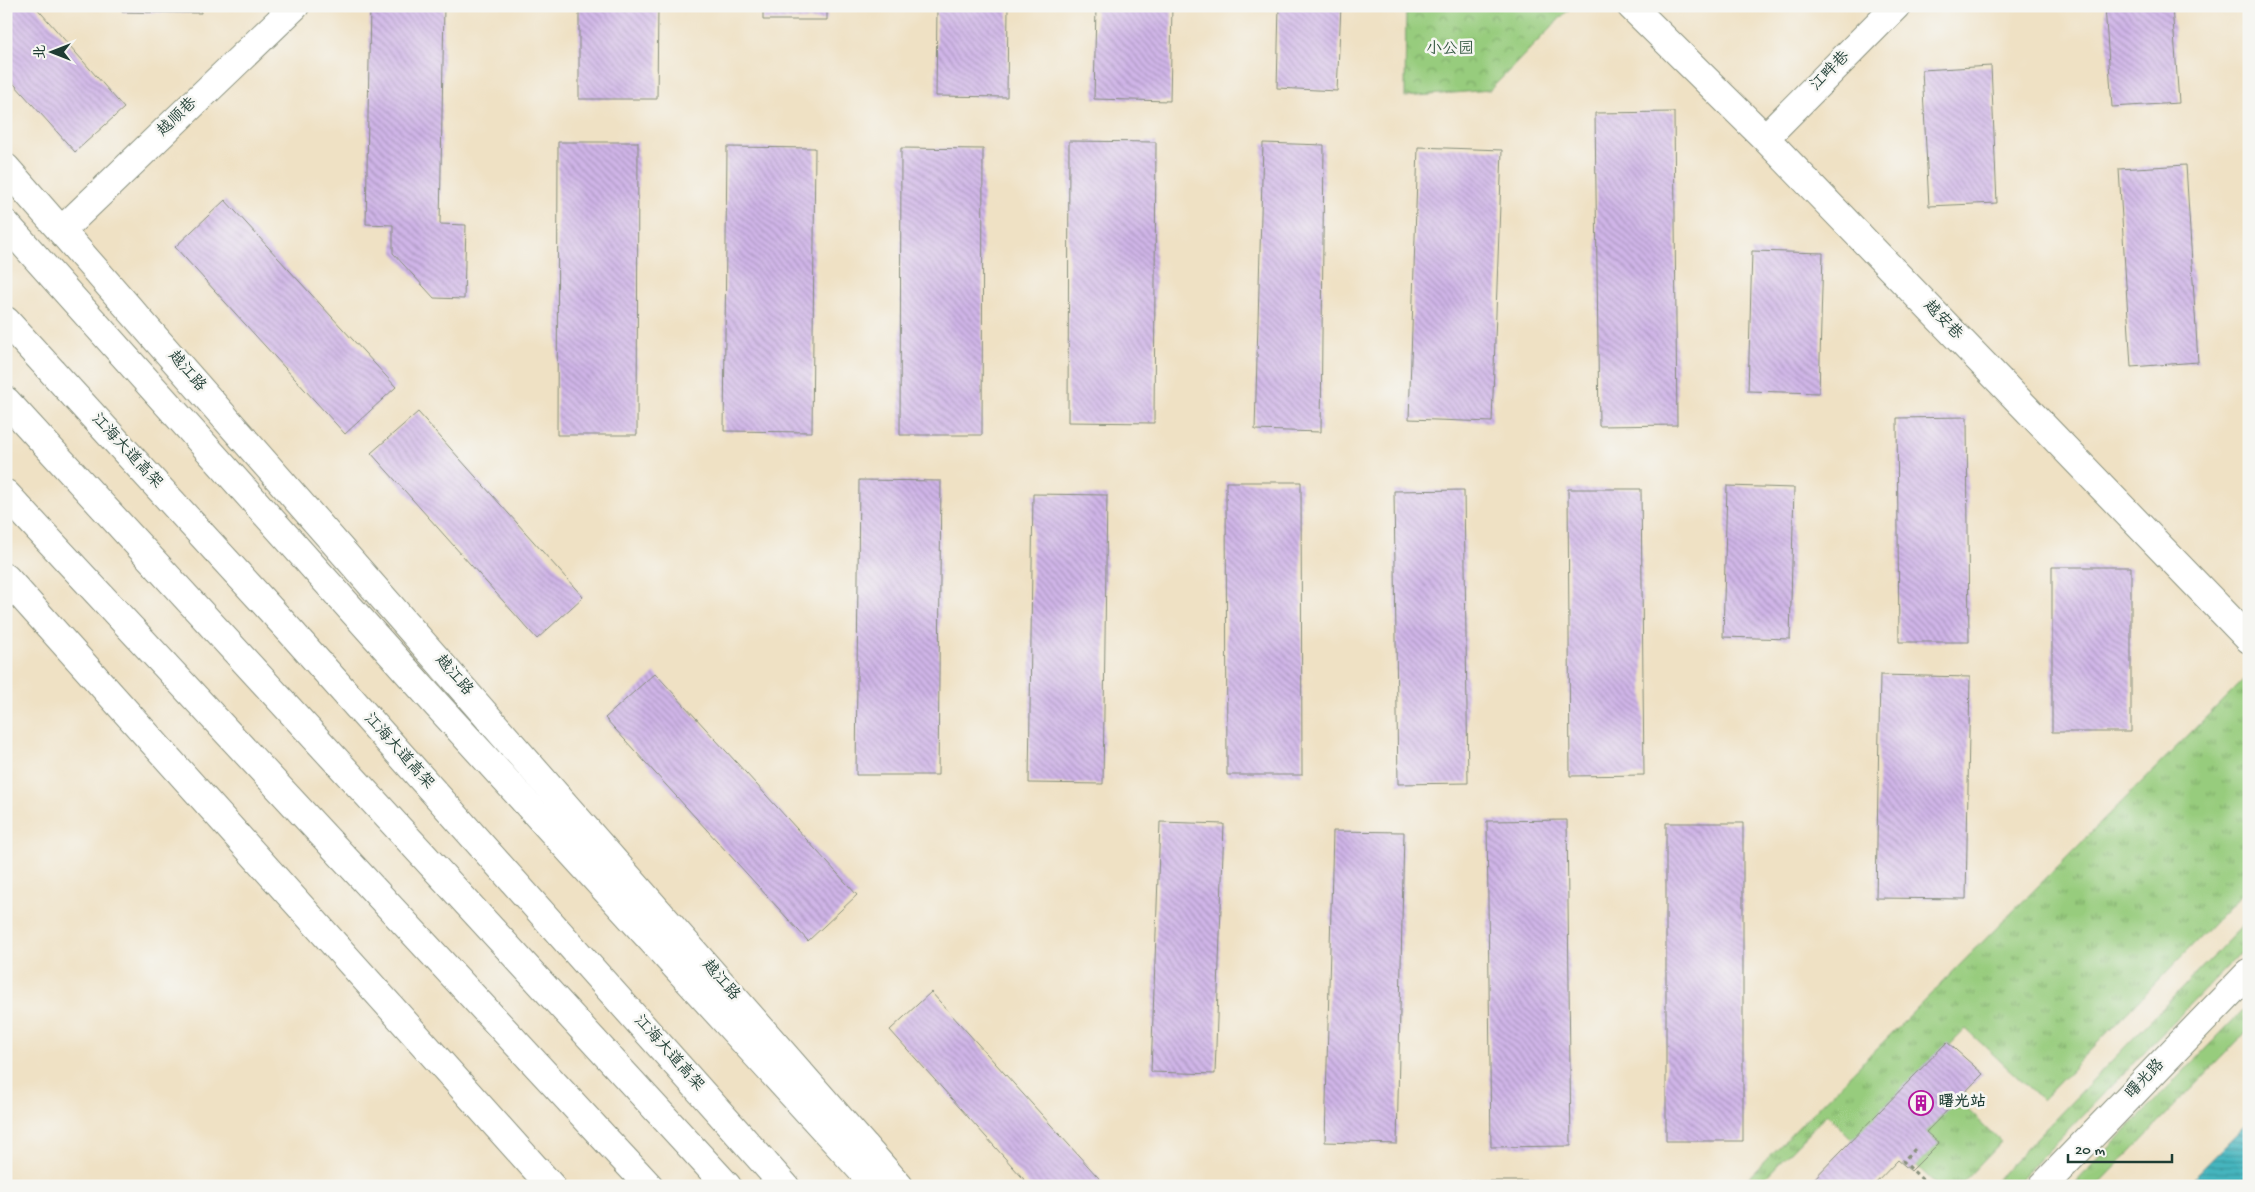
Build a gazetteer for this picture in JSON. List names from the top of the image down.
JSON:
{
  "streets": {
    "main road": [
      "江畔巷",
      "越顺巷",
      "越安巷",
      "越江路",
      "江海大道高架",
      "曙光路"
    ]
  },
  "crossings": [
    ["江畔巷", "越安巷"],
    ["越顺巷", "越江路"]
  ],
  "parks": ["小公园"],
  "places": {
    "building": ["曙光站"]
  },
  "scale_bar": "20 m",
  "north": "left"
}
